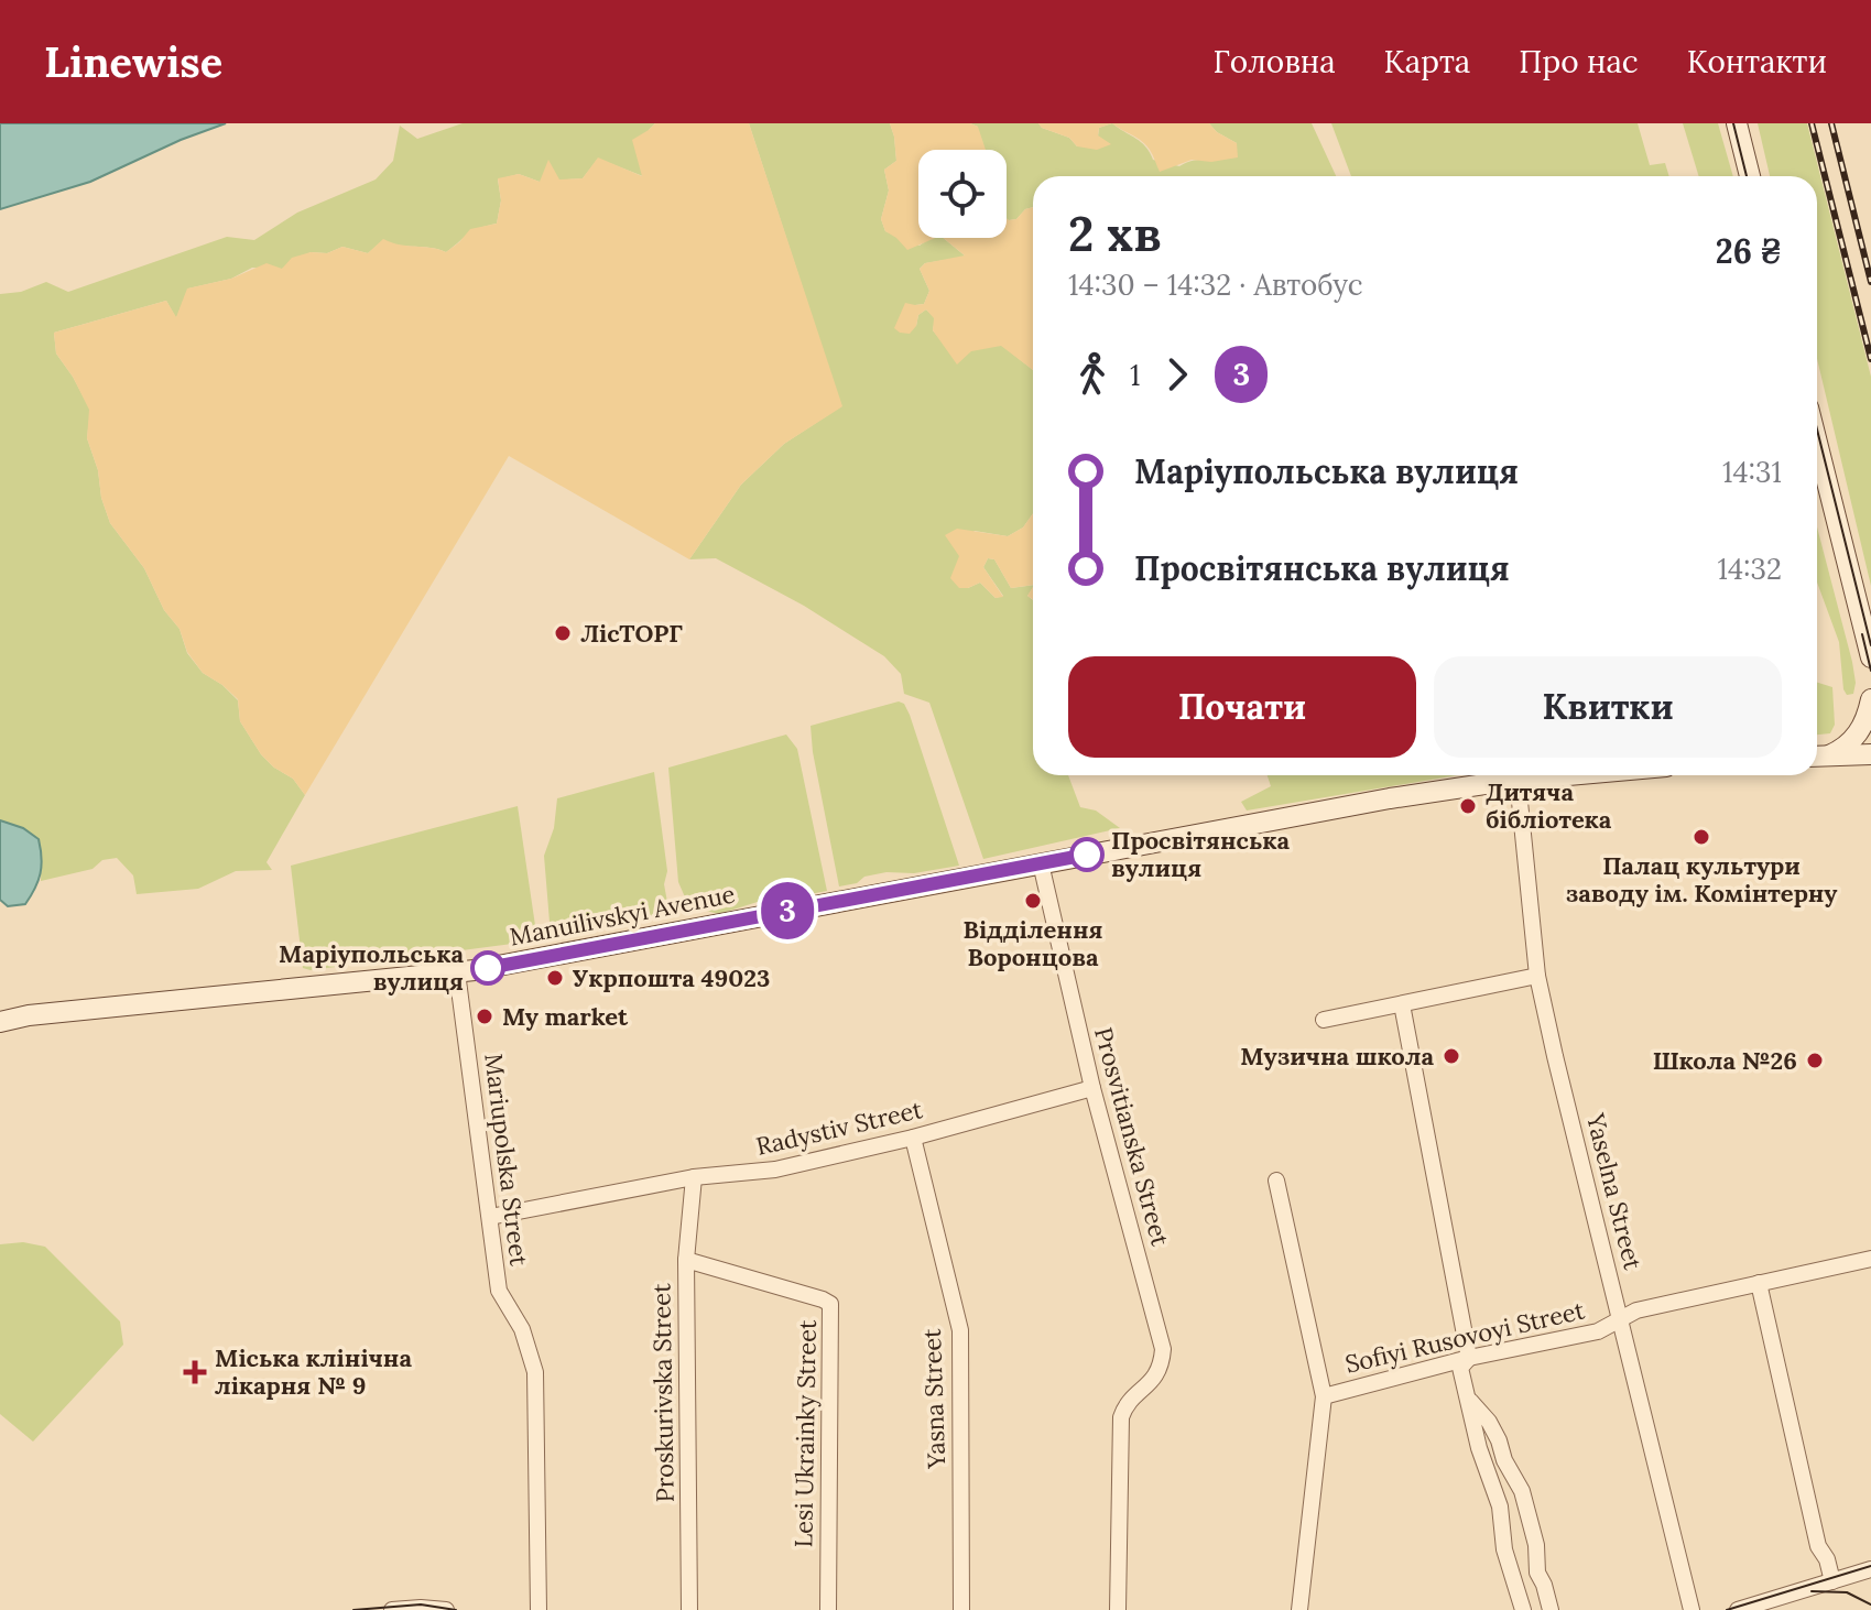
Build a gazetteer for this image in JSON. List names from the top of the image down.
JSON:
{
  "streets": {
    "main road": ["Manuilivskyi Avenue"],
    "street": [
      "Radystiv Street",
      "Prosvitianska Street",
      "Mariupolska Street",
      "Yaselna Street",
      "Sofiyi Rusovoyi Street",
      "Proskurivska Street",
      "Yasna Street",
      "Lesi Ukrainky Street"
    ]
  },
  "crossings": [
    ["Manuilivskyi Avenue", "Prosvitianska Street"],
    ["Manuilivskyi Avenue", "Mariupolska Street"],
    ["Manuilivskyi Avenue", "Yaselna Street"],
    ["Radystiv Street", "Prosvitianska Street"],
    ["Radystiv Street", "Mariupolska Street"],
    ["Radystiv Street", "Proskurivska Street"],
    ["Radystiv Street", "Yasna Street"],
    ["Yaselna Street", "Sofiyi Rusovoyi Street"],
    ["Proskurivska Street", "Lesi Ukrainky Street"]
  ],
  "places": {
    "other": [
      "ЛісТОРГ",
      "Дитяча бібліотека",
      "Палац культури заводу ім. Комінтерну",
      "Просвітянська вулиця",
      "Відділення Воронцова",
      "Маріупольська вулиця",
      "Укрпошта 49023",
      "My market",
      "Музична школа",
      "Школа №26"
    ],
    "health": ["Міська клінічна лікарня № 9"]
  },
  "lines": ["bus line 3"],
  "page": {
    "header": "Linewise",
    "nav": [
      "Головна",
      "Карта",
      "Про нас",
      "Контакти"
    ],
    "on_map": "3",
    "heading": ["2 хв", "14:30 – 14:32 · Автобус", "26 ₴"],
    "legs": ["1", "3"],
    "list": [
      {
        "name": "Маріупольська вулиця",
        "value": "14:31"
      },
      {
        "name": "Просвітянська вулиця",
        "value": "14:32"
      }
    ],
    "buttons": ["Почати", "Квитки"]
  }
}
